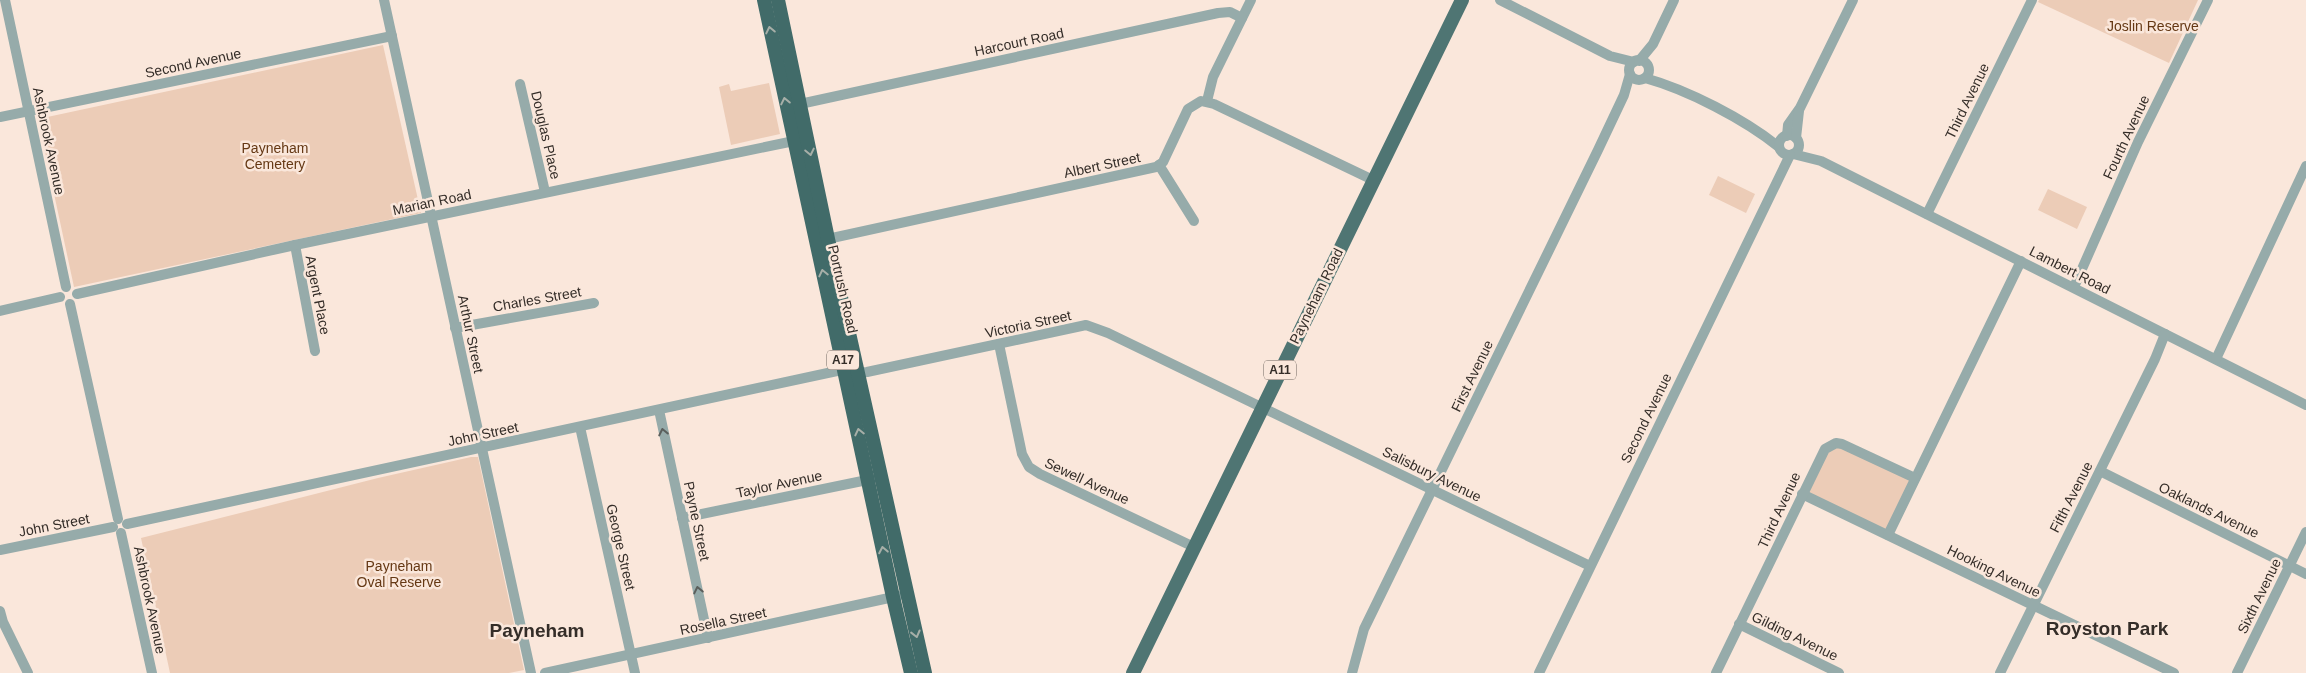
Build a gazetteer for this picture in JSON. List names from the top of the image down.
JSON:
{
  "streets": {
    "highway": ["Portrush Road", "A17"],
    "main road": ["Payneham Road", "A11"],
    "street": [
      "Harcourt Road",
      "Second Avenue",
      "Third Avenue",
      "Douglas Place",
      "Fourth Avenue",
      "Ashbrook Avenue",
      "Albert Street",
      "Marian Road",
      "Lambert Road",
      "Argent Place",
      "Charles Street",
      "Victoria Street",
      "Arthur Street",
      "First Avenue",
      "John Street",
      "Salisbury Avenue",
      "Sewell Avenue",
      "Taylor Avenue",
      "Fifth Avenue",
      "Oaklands Avenue",
      "Payne Street",
      "George Street",
      "Hooking Avenue",
      "Sixth Avenue",
      "Rosella Street",
      "Gilding Avenue"
    ]
  },
  "crossings": [
    ["Harcourt Road", "Portrush Road"],
    ["Second Avenue", "Ashbrook Avenue"],
    ["Second Avenue", "Lambert Road"],
    ["Second Avenue", "Arthur Street"],
    ["Second Avenue", "Salisbury Avenue"],
    ["Third Avenue", "Lambert Road"],
    ["Third Avenue", "Hooking Avenue"],
    ["Third Avenue", "Gilding Avenue"],
    ["Douglas Place", "Marian Road"],
    ["Fourth Avenue", "Lambert Road"],
    ["Ashbrook Avenue", "Marian Road"],
    ["Ashbrook Avenue", "John Street"],
    ["Albert Street", "Portrush Road"],
    ["Marian Road", "Portrush Road"],
    ["Marian Road", "Argent Place"],
    ["Marian Road", "Arthur Street"],
    ["Lambert Road", "First Avenue"],
    ["Lambert Road", "Fifth Avenue"],
    ["Portrush Road", "Victoria Street"],
    ["Portrush Road", "John Street"],
    ["Portrush Road", "Taylor Avenue"],
    ["Portrush Road", "Rosella Street"],
    ["Payneham Road", "Victoria Street"],
    ["Payneham Road", "Salisbury Avenue"],
    ["Payneham Road", "Sewell Avenue"],
    ["Charles Street", "Arthur Street"],
    ["Victoria Street", "John Street"],
    ["Victoria Street", "Salisbury Avenue"],
    ["Victoria Street", "Sewell Avenue"],
    ["Arthur Street", "John Street"],
    ["First Avenue", "Salisbury Avenue"],
    ["John Street", "Payne Street"],
    ["John Street", "George Street"],
    ["Taylor Avenue", "Payne Street"],
    ["Fifth Avenue", "Oaklands Avenue"],
    ["Fifth Avenue", "Hooking Avenue"],
    ["Oaklands Avenue", "Sixth Avenue"],
    ["Payne Street", "Rosella Street"],
    ["George Street", "Rosella Street"]
  ],
  "one_way": ["Payne Street"],
  "districts": ["Royston Park", "Payneham"],
  "parks": ["Joslin Reserve", "Payneham Cemetery", "Payneham Oval Reserve"]
}
